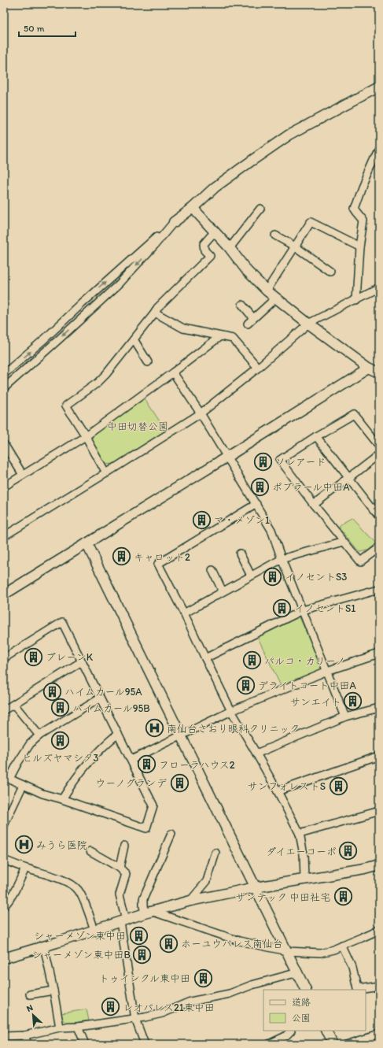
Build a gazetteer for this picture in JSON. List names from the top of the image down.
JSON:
{
  "parks": ["中田切替公園"],
  "places": {
    "building": [
      "ソレアード",
      "ポプラール中田A",
      "マ・メゾン1",
      "キャロット2",
      "イノセントS3",
      "イノセントS1",
      "ブレーンK",
      "パルコ・カリーノ",
      "デライトコート中田A",
      "ハイムカール95A",
      "サンエイト",
      "ハイムカール95B",
      "ヒルズヤマシタ3",
      "フローラハウス2",
      "ウーノグランデ",
      "サンフォレストS",
      "ダイエーコーポ",
      "サンテック 中田社宅",
      "シャーメゾン東中田",
      "ホーユウパレス南仙台",
      "シャーメゾン東中田B",
      "トゥインクル東中田",
      "レオパレス21東中田"
    ],
    "hospital": ["南仙台さおり眼科クリニック", "みうら医院"]
  },
  "legend": ["道路", "公園"],
  "scale_bar": "50 m",
  "north": "top left"
}
